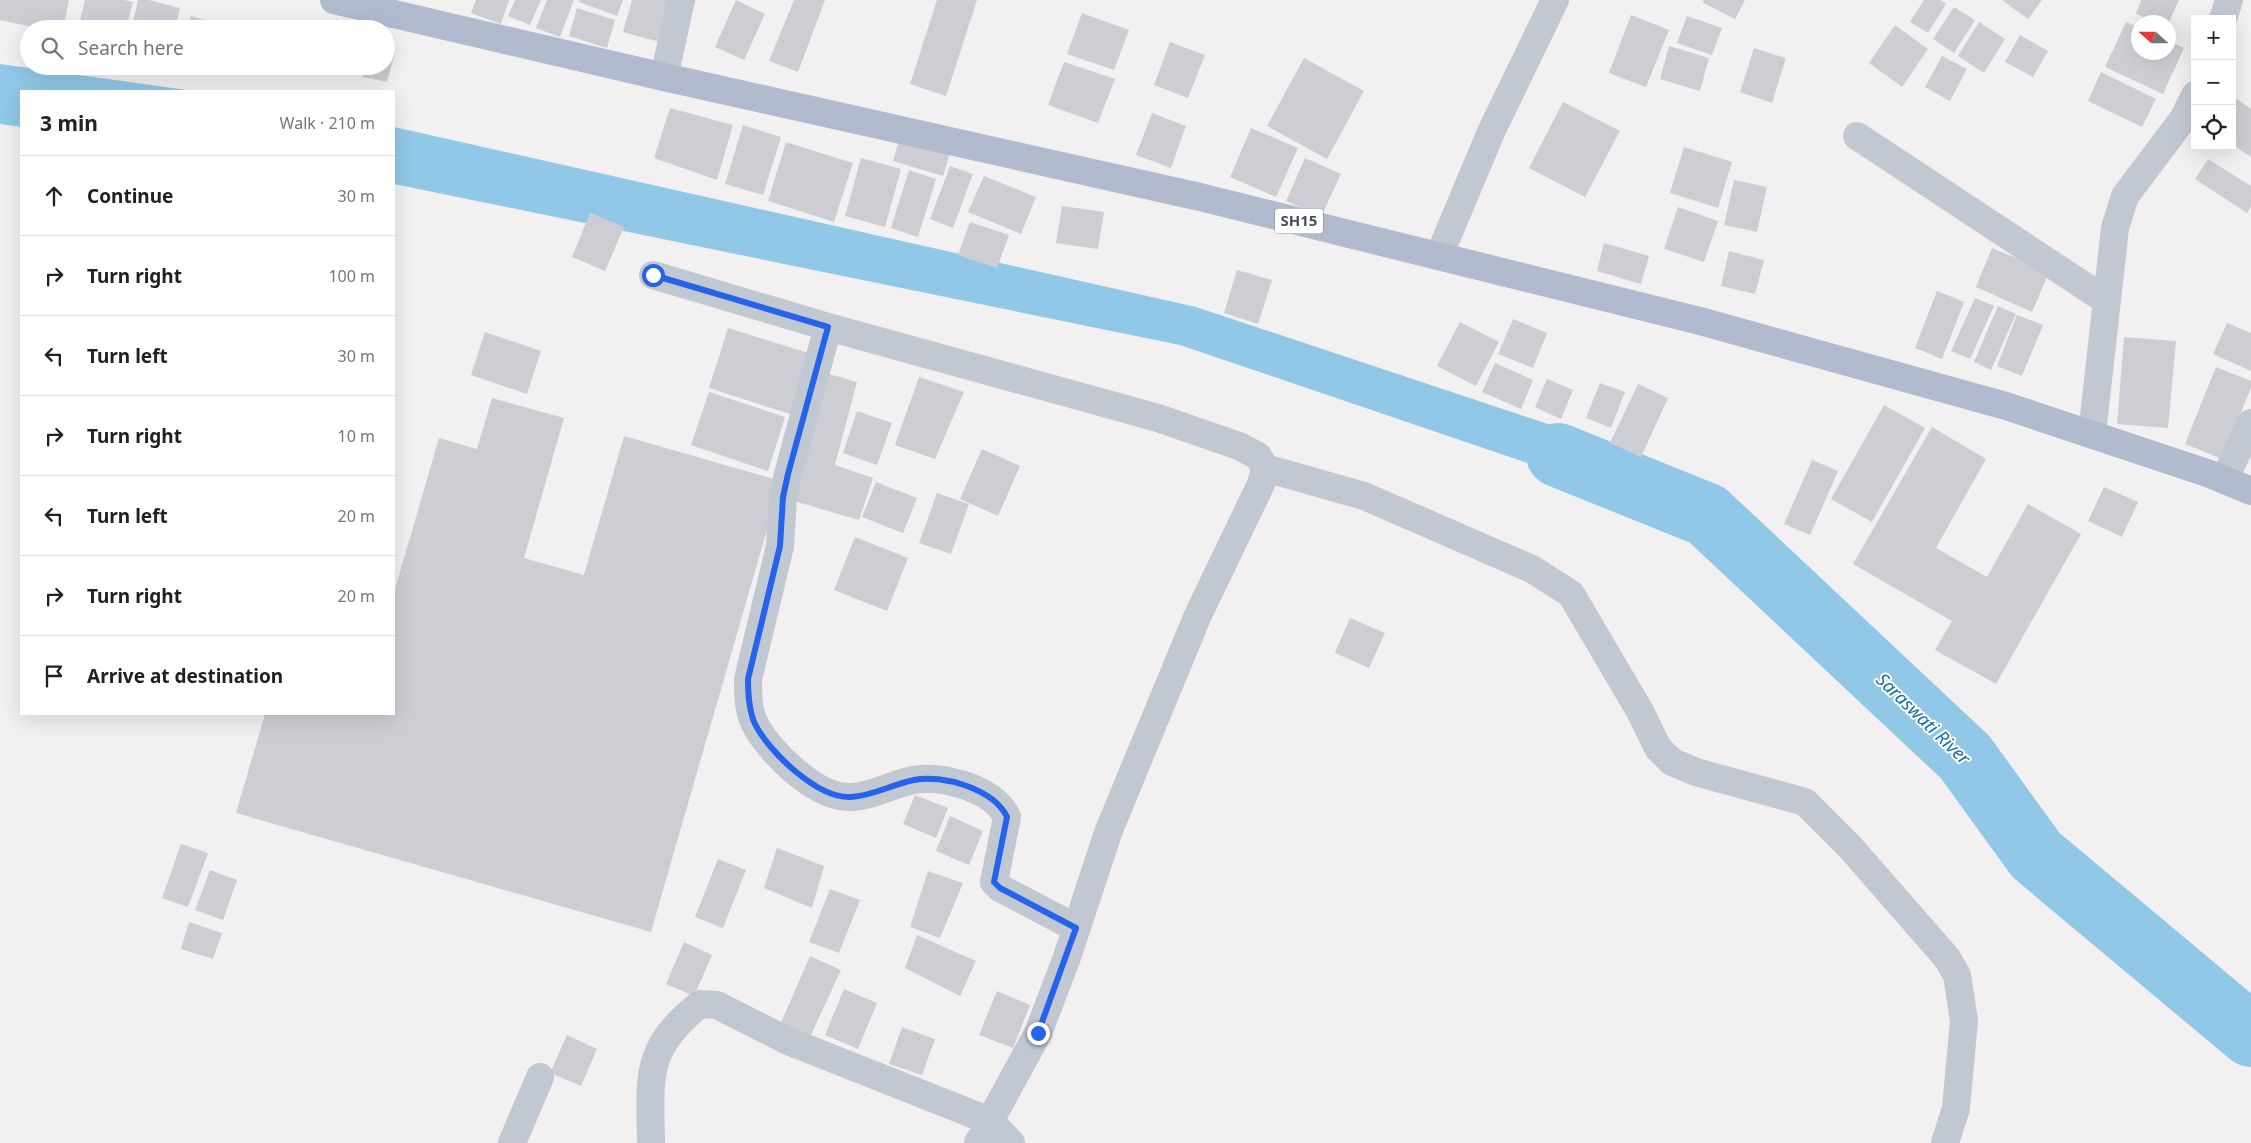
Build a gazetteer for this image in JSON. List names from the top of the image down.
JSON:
{
  "streets": {
    "main road": ["SH15"]
  },
  "water": ["Saraswati River"],
  "north": "left",
  "page": {
    "map_buttons": ["+", "−"],
    "search": "Search here",
    "heading": ["3 min", "Walk · 210 m"],
    "list": [
      ["Continue", "30 m"],
      ["Turn right", "100 m"],
      ["Turn left", "30 m"],
      ["Turn right", "10 m"],
      ["Turn left", "20 m"],
      ["Turn right", "20 m"],
      "Arrive at destination"
    ]
  }
}
